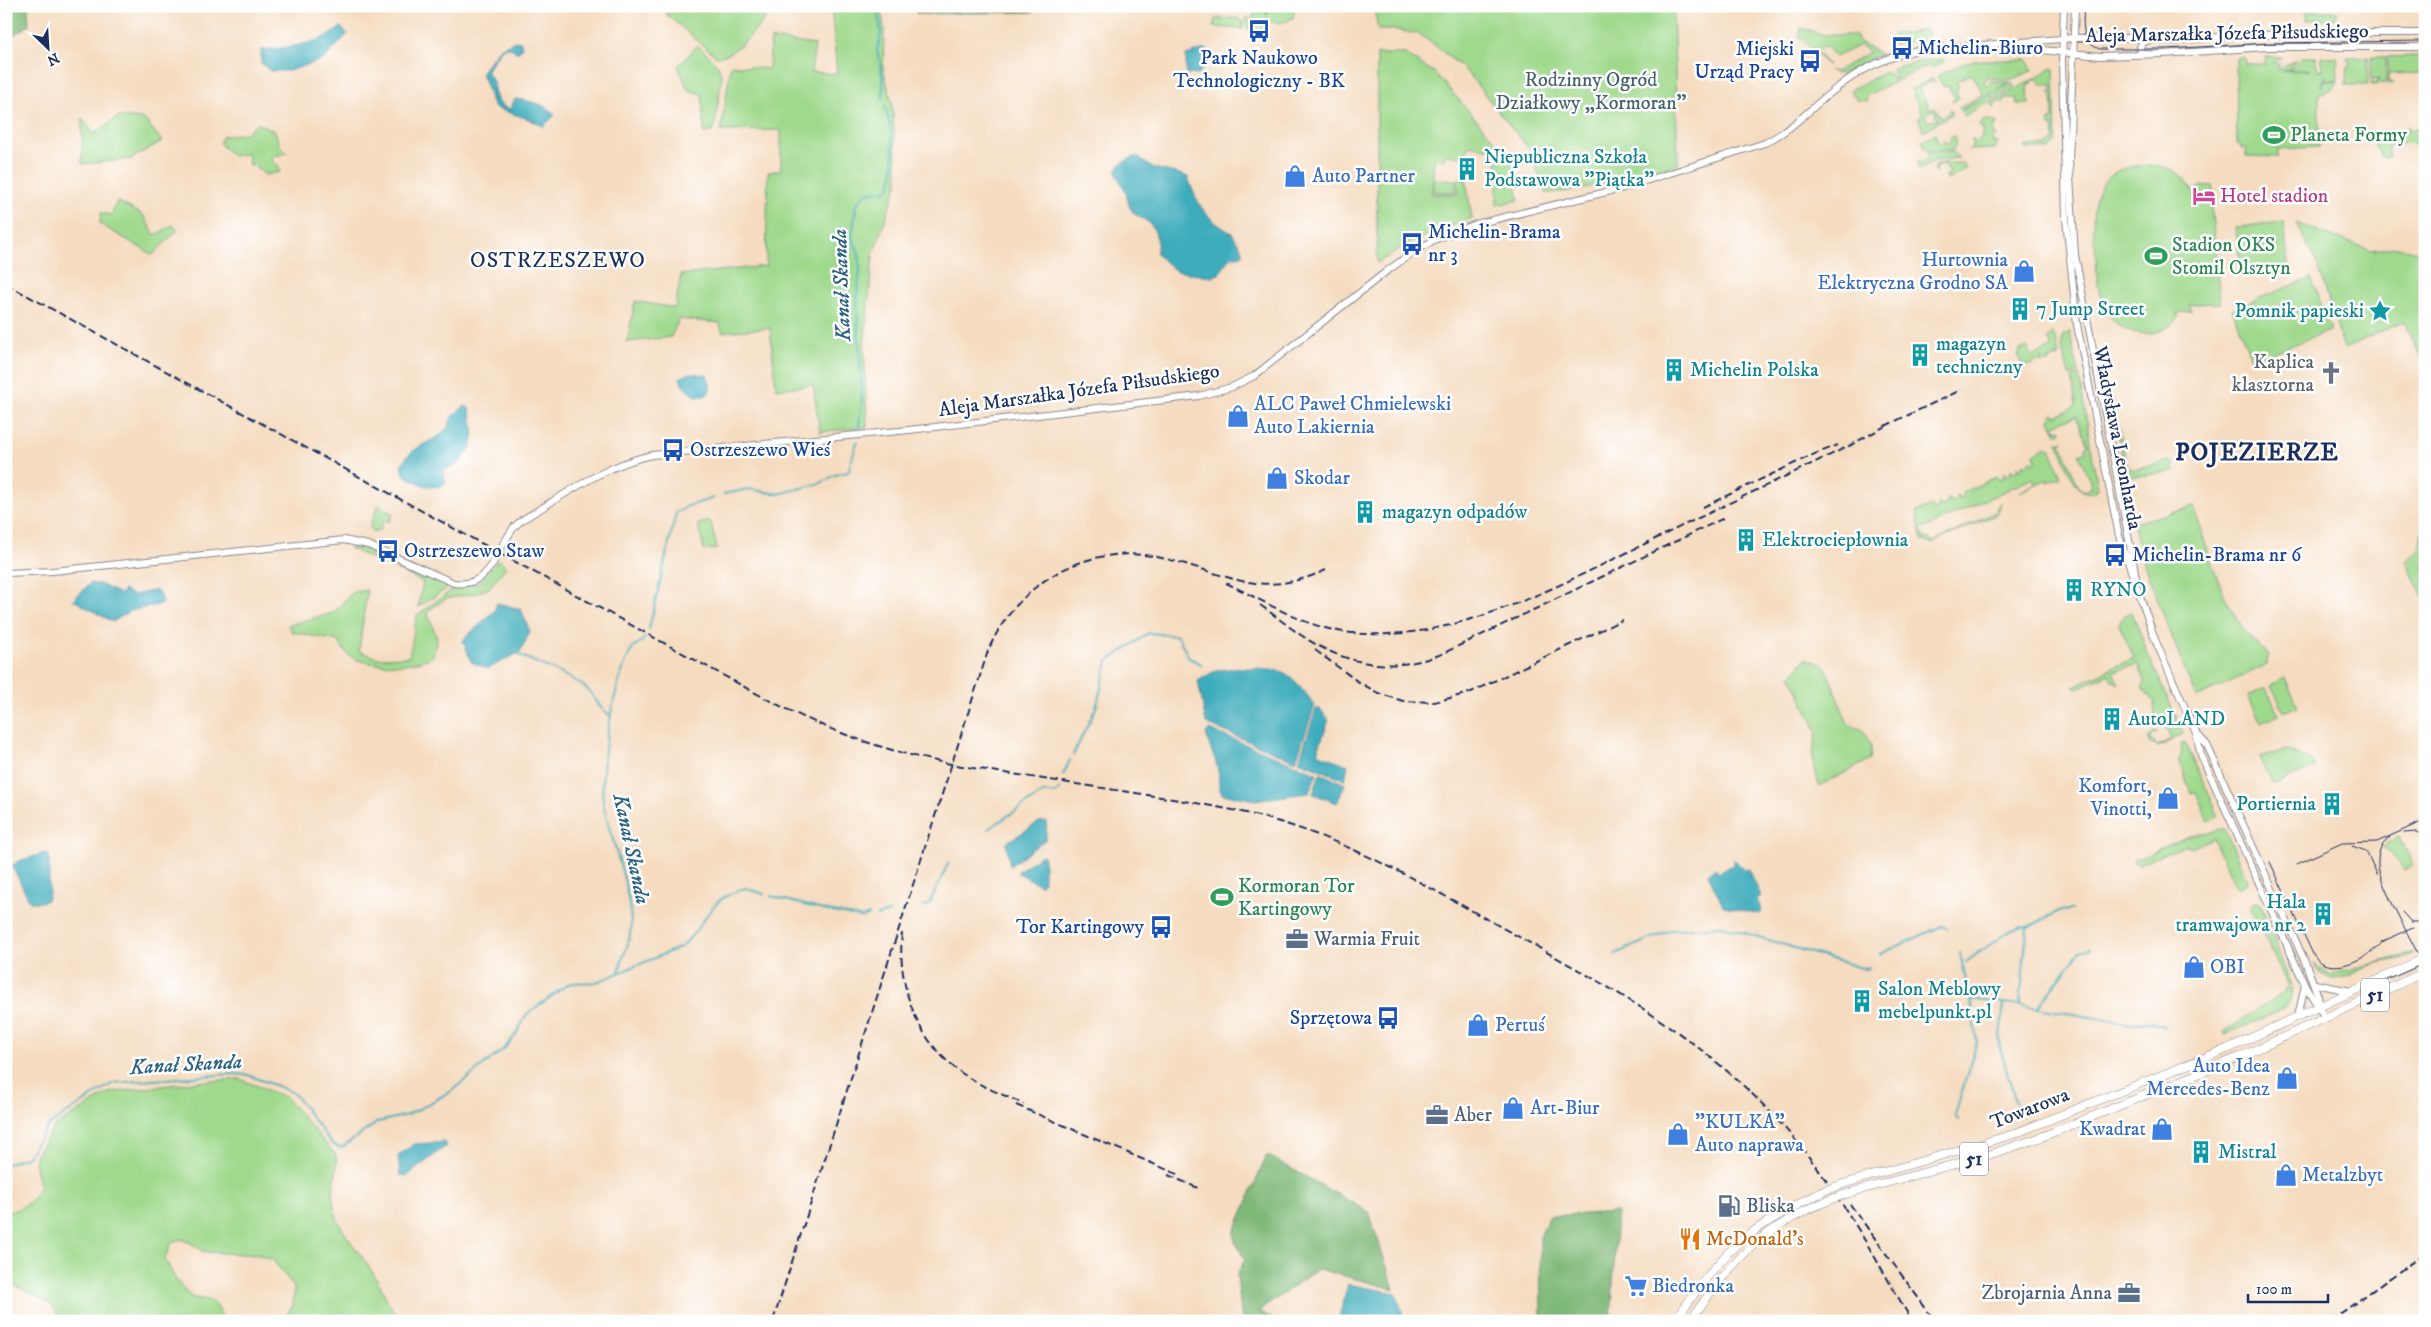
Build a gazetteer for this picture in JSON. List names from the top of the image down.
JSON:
{
  "streets": {
    "main road": ["51", "Towarowa"],
    "street": ["Aleja Marszałka Józefa Piłsudskiego", "Władysława Leonharda"]
  },
  "crossings": [
    ["Aleja Marszałka Józefa Piłsudskiego", "Władysława Leonharda"],
    ["Władysława Leonharda", "Towarowa"]
  ],
  "districts": ["OSTRZESZEWO", "POJEZIERZE"],
  "water": ["Kanał Skanda"],
  "parks": ["Rodzinny Ogród Działkowy „Kormoran”"],
  "places": {
    "bus stop": [
      "Park Naukowo Technologiczny - BK",
      "Michelin-Biuro",
      "Miejski Urząd Pracy",
      "Michelin-Brama nr 3",
      "Ostrzeszewo Wieś",
      "Ostrzeszewo Staw",
      "Michelin-Brama nr 6",
      "Tor Kartingowy",
      "Sprzętowa"
    ],
    "sports": ["Planeta Formy", "Stadion OKS Stomil Olsztyn", "Kormoran Tor Kartingowy"],
    "building": [
      "Niepubliczna Szkoła Podstawowa \"Piątka\"",
      "7 Jump Street",
      "magazyn techniczny",
      "Michelin Polska",
      "magazyn odpadów",
      "Elektrociepłownia",
      "RYNO",
      "AutoLAND",
      "Portiernia",
      "Hala tramwajowa nr 2",
      "Salon Meblowy mebelpunkt.pl",
      "Mistral"
    ],
    "shop": [
      "Auto Partner",
      "Hurtownia Elektryczna Grodno SA",
      "ALC Paweł Chmielewski Auto Lakiernia",
      "Skodar",
      "Komfort, Vinotti,",
      "OBI",
      "Pertuś",
      "Auto Idea Mercedes-Benz",
      "Art-Biur",
      "Kwadrat",
      "\"KULKA\" Auto naprawa",
      "Metalzbyt"
    ],
    "hotel": ["Hotel stadion"],
    "place": ["Pomnik papieski"],
    "church": ["Kaplica klasztorna"],
    "office": ["Warmia Fruit", "Aber", "Zbrojarnia Anna"],
    "fuel station": ["Bliska"],
    "restaurant": ["McDonald's"],
    "supermarket": ["Biedronka"]
  },
  "scale_bar": "100 m",
  "north": "bottom right"
}
